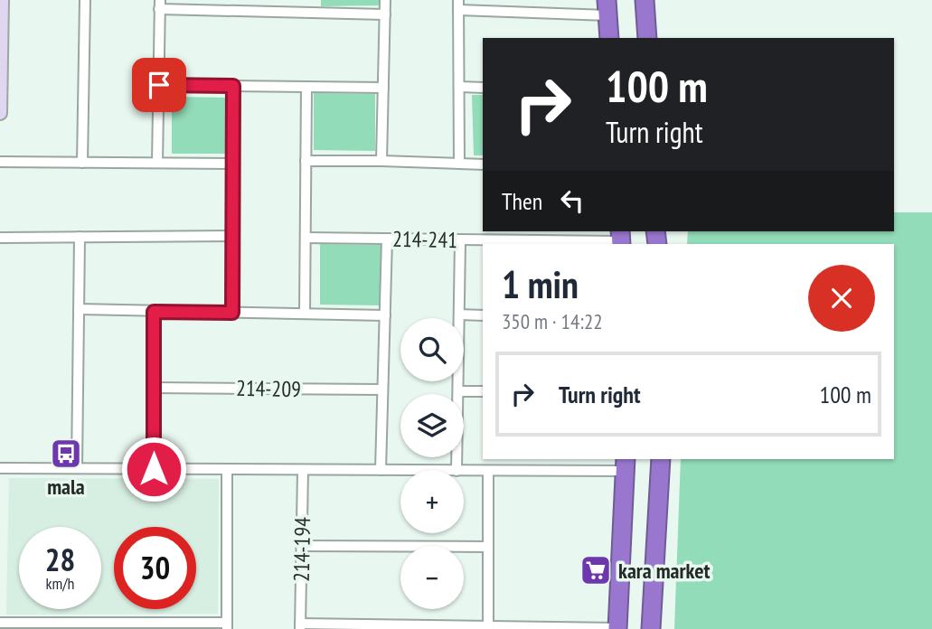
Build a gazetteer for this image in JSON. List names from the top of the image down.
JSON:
{
  "streets": {
    "street": ["214-241", "214-209", "214-194"]
  },
  "places": {
    "bus stop": ["mala"],
    "supermarket": ["kara market"]
  },
  "page": {
    "turn": ["100 m", "Turn right"],
    "then": "Then",
    "heading": ["1 min", "350 m · 14:22"],
    "map_buttons": ["+", "−"],
    "list": [
      {
        "name": "Turn right",
        "value": "100 m"
      }
    ],
    "speed": "28 km/h",
    "limit": "30"
  }
}
